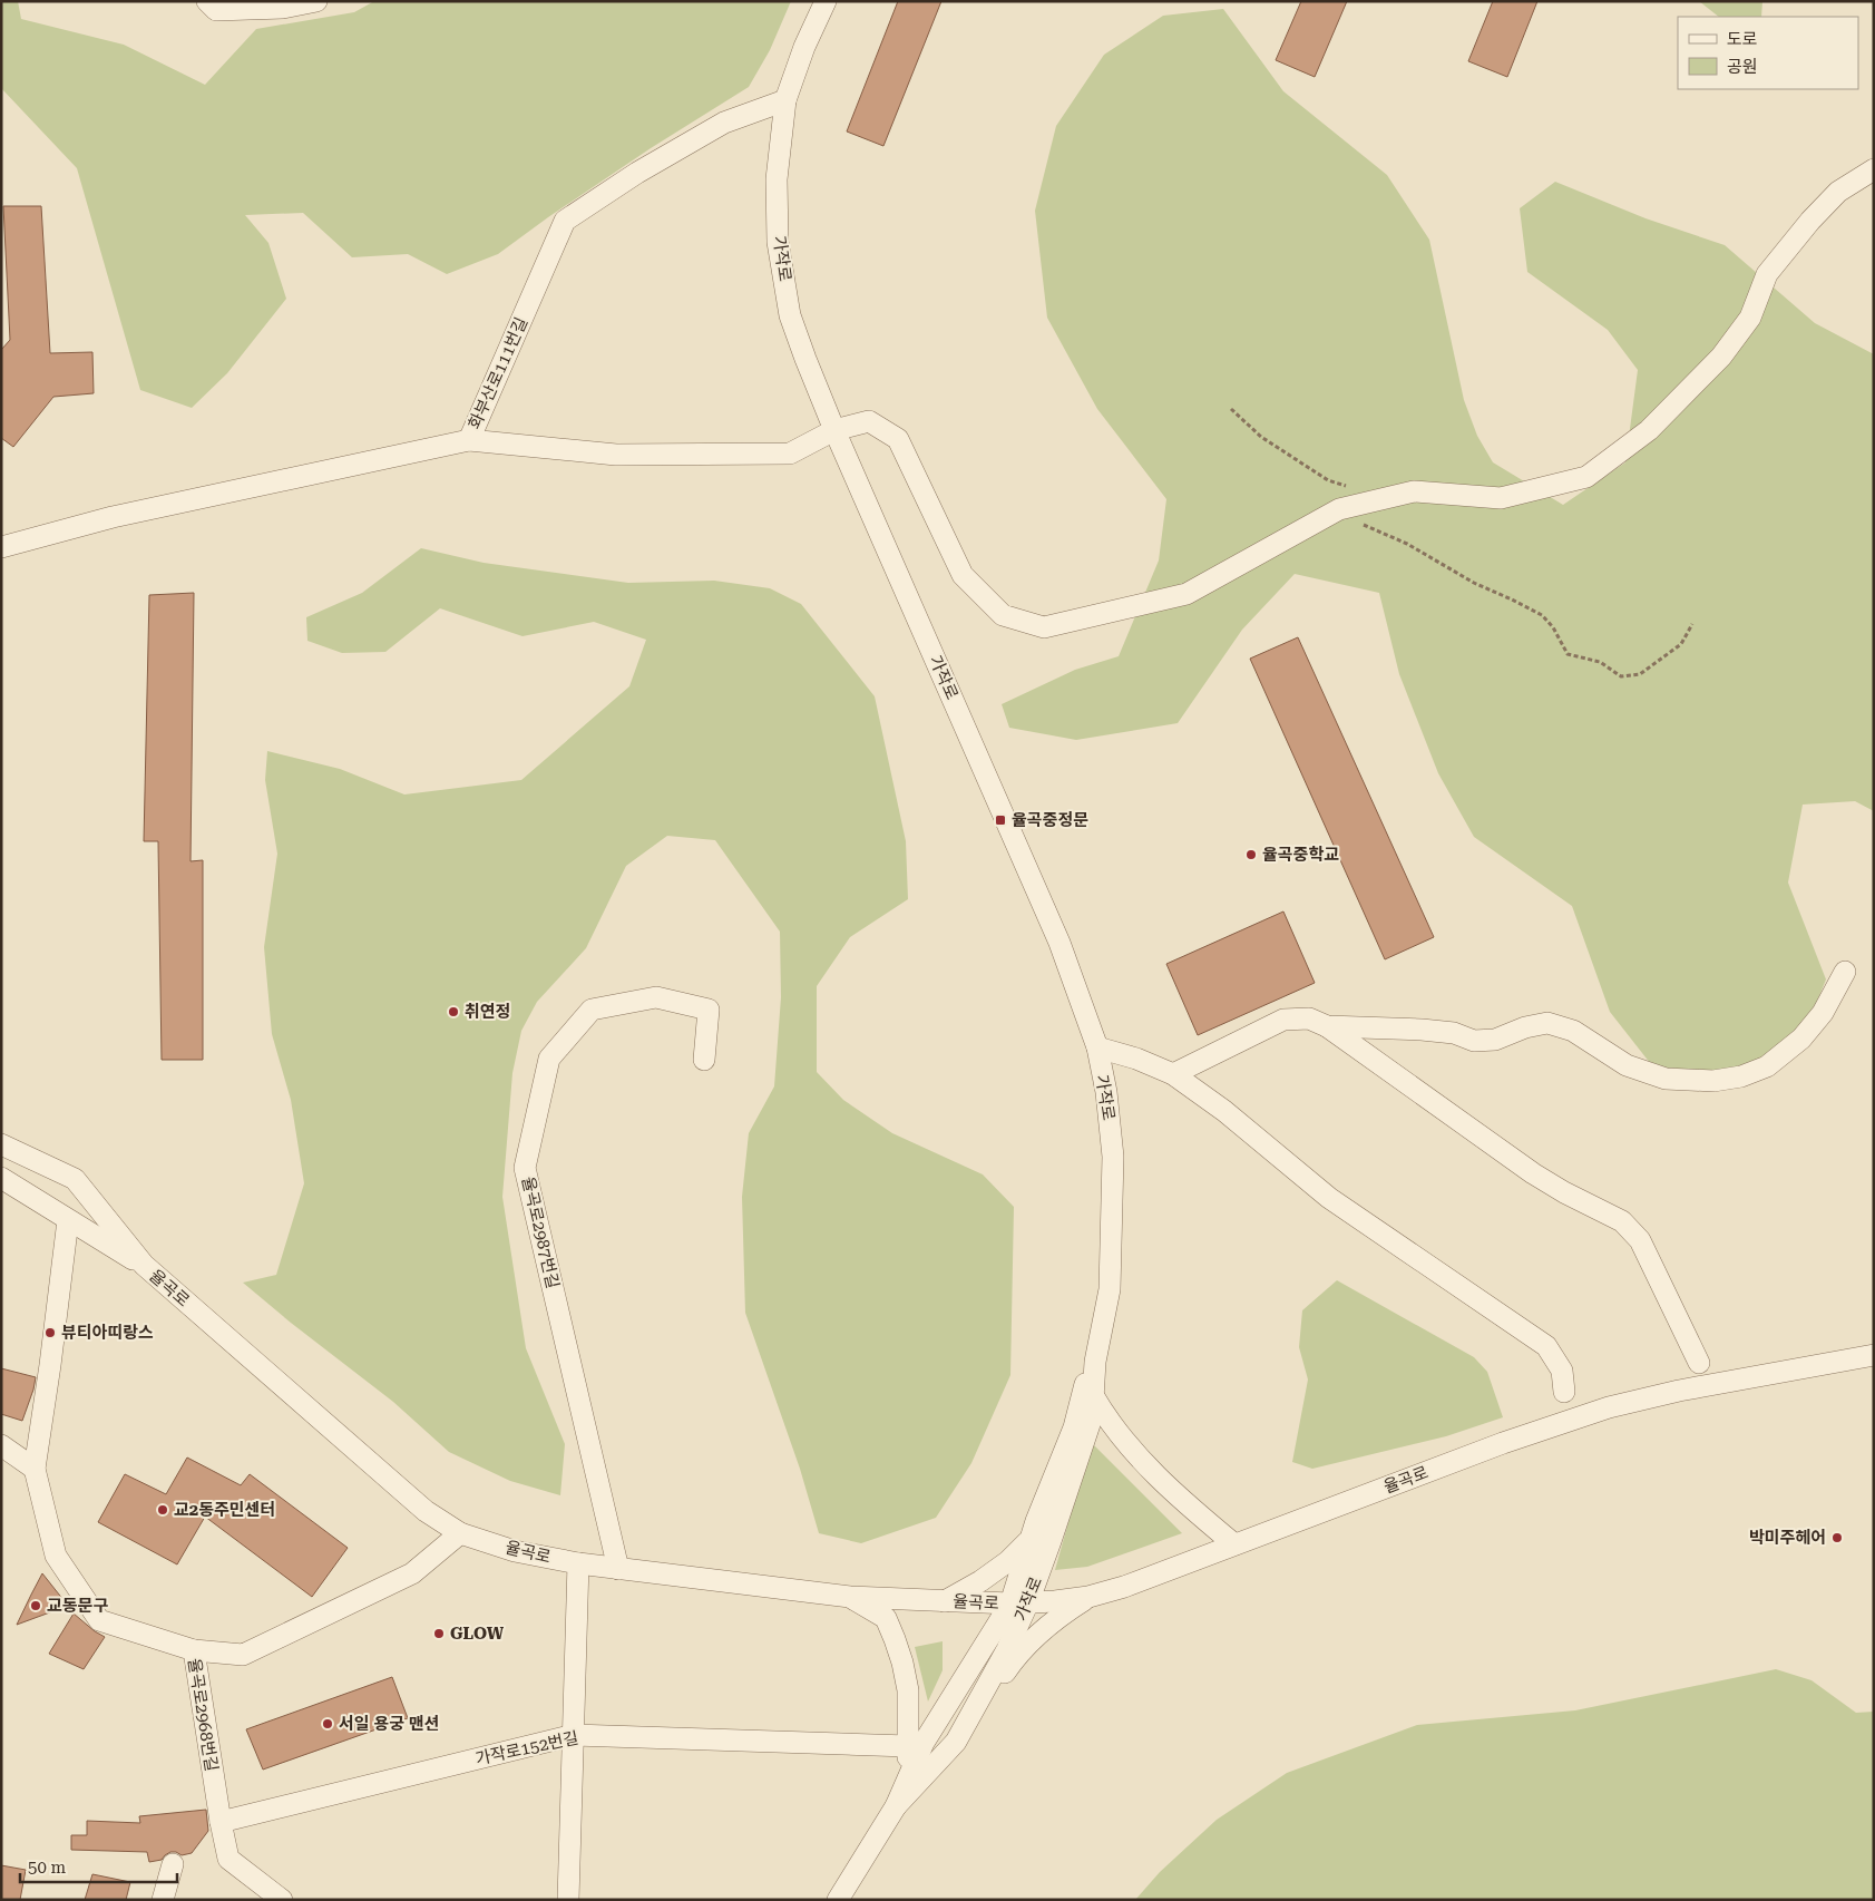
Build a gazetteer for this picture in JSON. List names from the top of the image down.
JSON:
{
  "streets": {
    "street": [
      "가작로",
      "화부산로111번길",
      "율곡로2987번길",
      "율곡로",
      "율곡로2968번길",
      "가작로152번길"
    ]
  },
  "crossings": [
    ["가작로", "화부산로111번길"],
    ["가작로", "율곡로"],
    ["율곡로2987번길", "율곡로"],
    ["율곡로", "율곡로2968번길"],
    ["율곡로2968번길", "가작로152번길"]
  ],
  "places": {
    "transit": ["율곡중정문"],
    "other": [
      "율곡중학교",
      "취연정",
      "뷰티아띠랑스",
      "교2동주민센터",
      "박미주헤어",
      "교동문구",
      "GLOW",
      "서일 용궁 맨션"
    ]
  },
  "legend": ["도로", "공원"],
  "scale_bar": "50 m"
}
